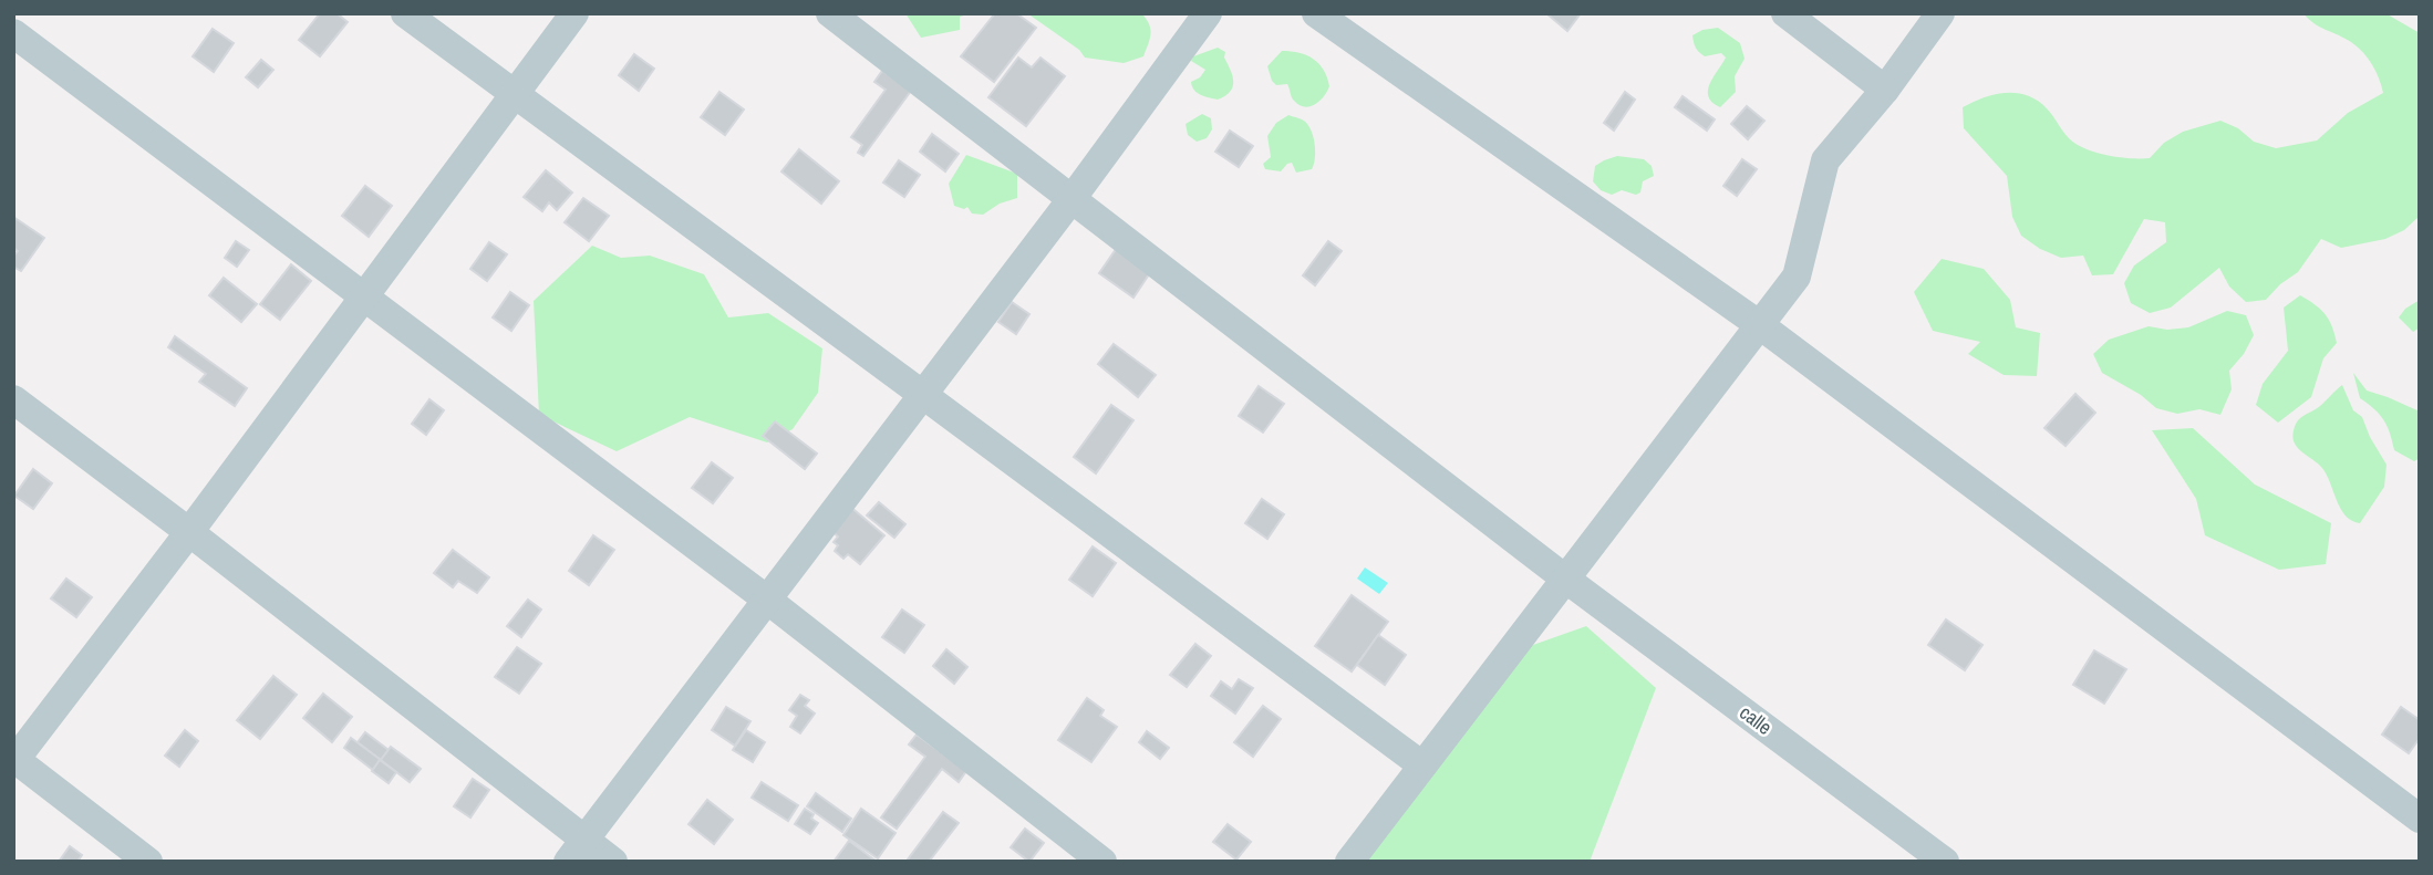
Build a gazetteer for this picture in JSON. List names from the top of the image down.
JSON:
{
  "streets": {
    "street": ["calle"]
  }
}
